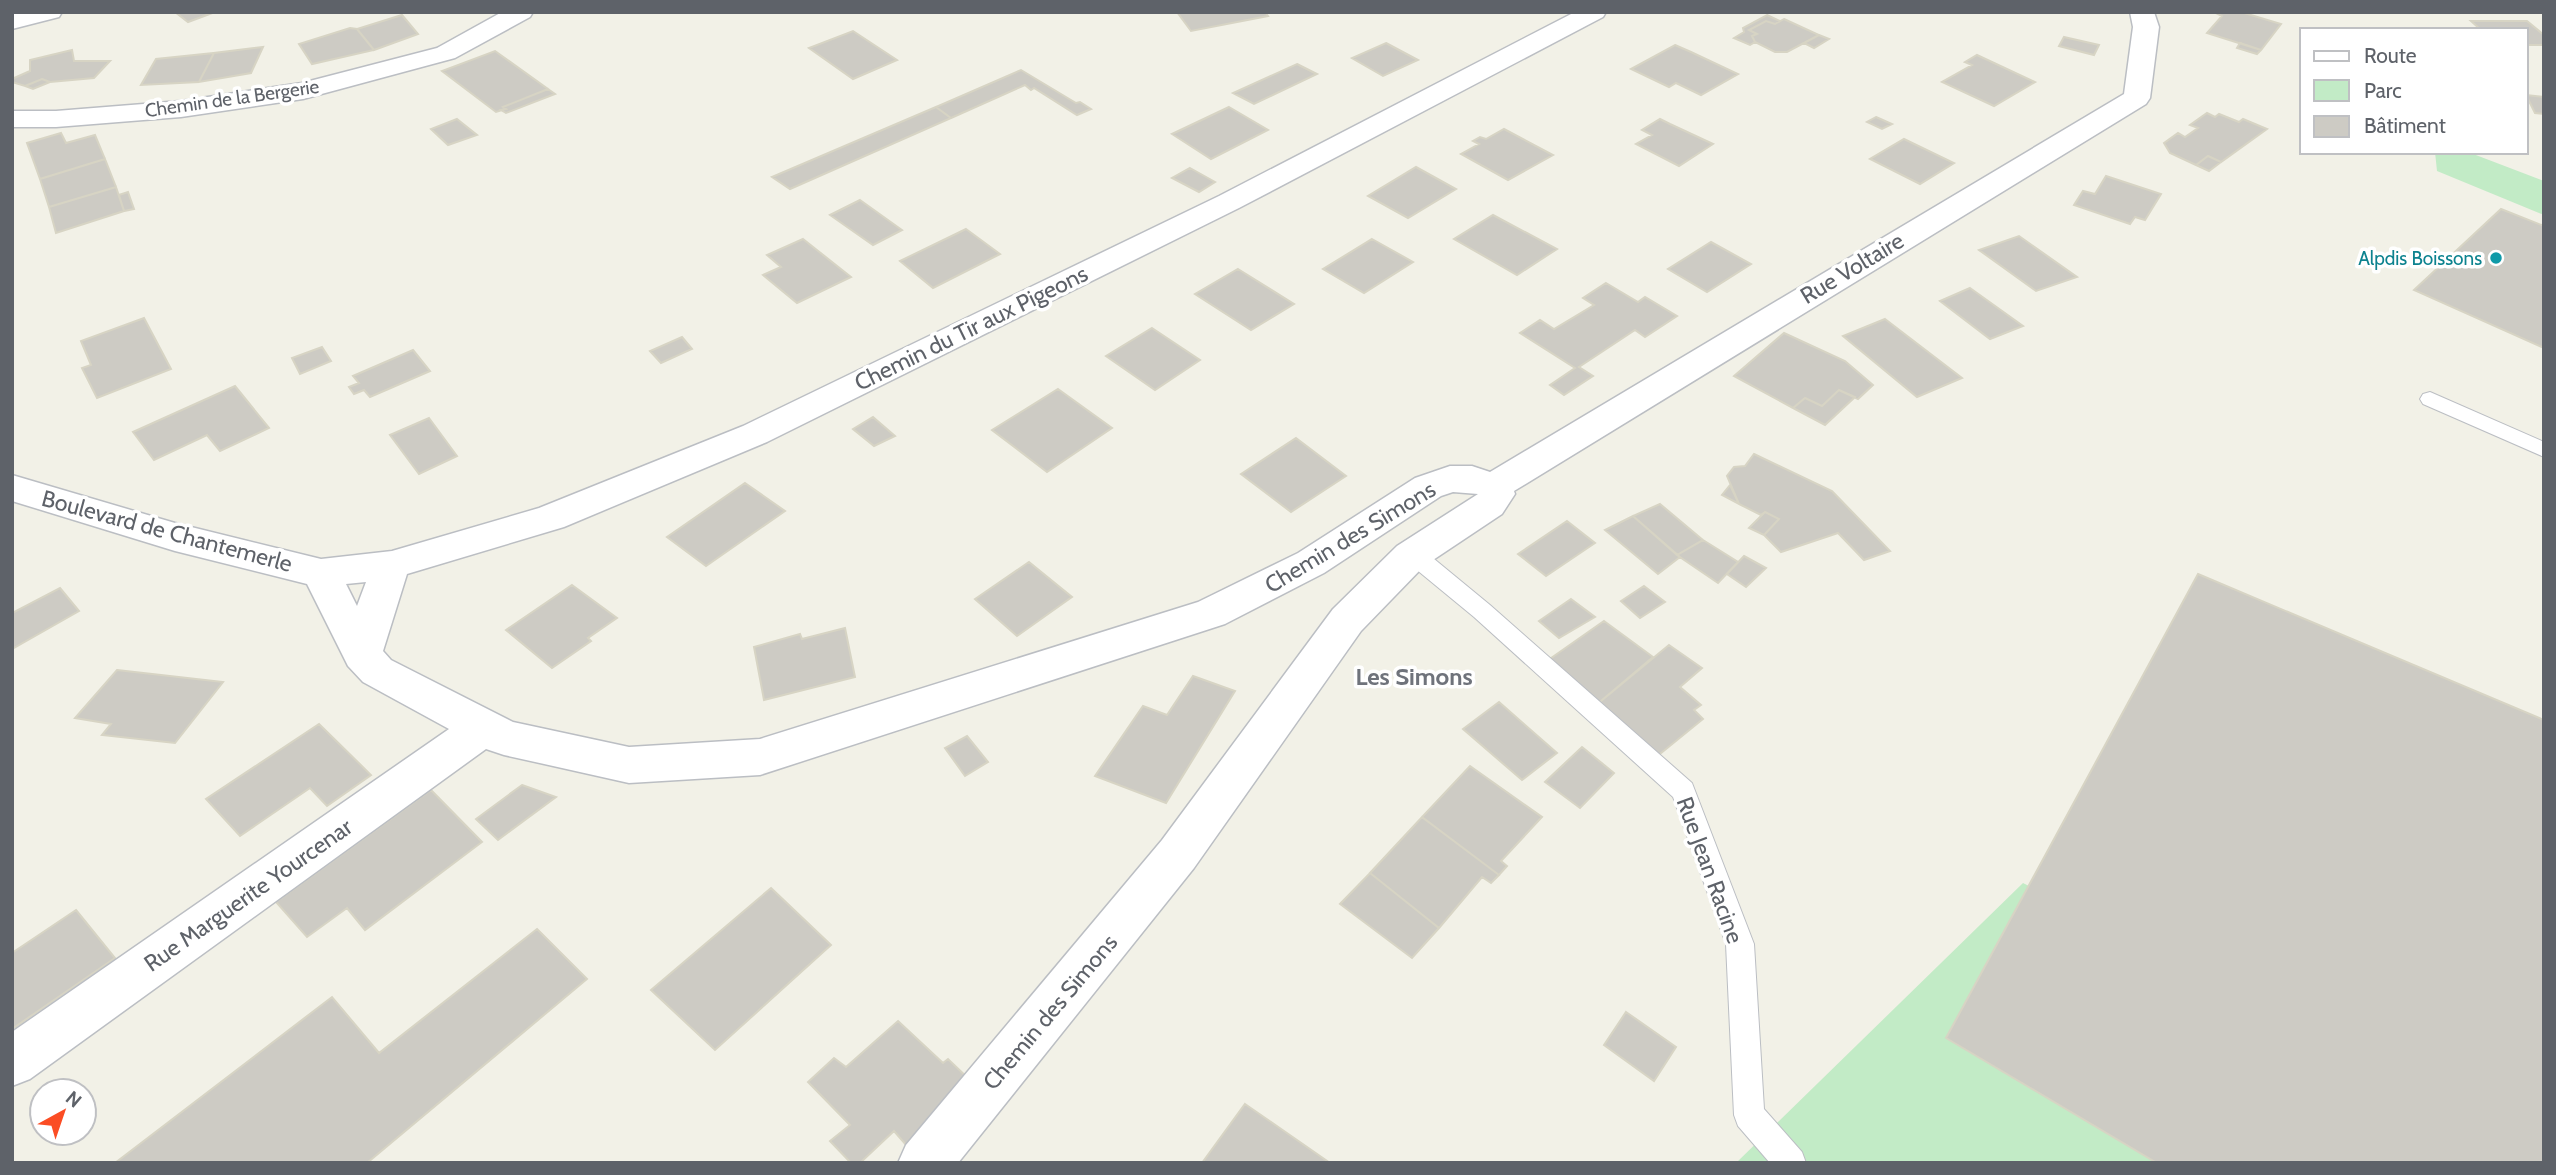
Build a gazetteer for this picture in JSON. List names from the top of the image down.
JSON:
{
  "streets": {
    "street": [
      "Chemin de la Bergerie",
      "Rue Voltaire",
      "Chemin du Tir aux Pigeons",
      "Boulevard de Chantemerle",
      "Chemin des Simons",
      "Rue Marguerite Yourcenar"
    ],
    "lane": ["Rue Jean Racine"]
  },
  "crossings": [
    ["Rue Voltaire", "Chemin des Simons"],
    ["Chemin du Tir aux Pigeons", "Boulevard de Chantemerle"],
    ["Chemin du Tir aux Pigeons", "Chemin des Simons"],
    ["Boulevard de Chantemerle", "Chemin des Simons"],
    ["Chemin des Simons", "Rue Jean Racine"],
    ["Chemin des Simons", "Rue Marguerite Yourcenar"]
  ],
  "districts": ["Les Simons"],
  "places": ["Alpdis Boissons"],
  "legend": ["Route", "Parc", "Bâtiment"],
  "north": "top right"
}
